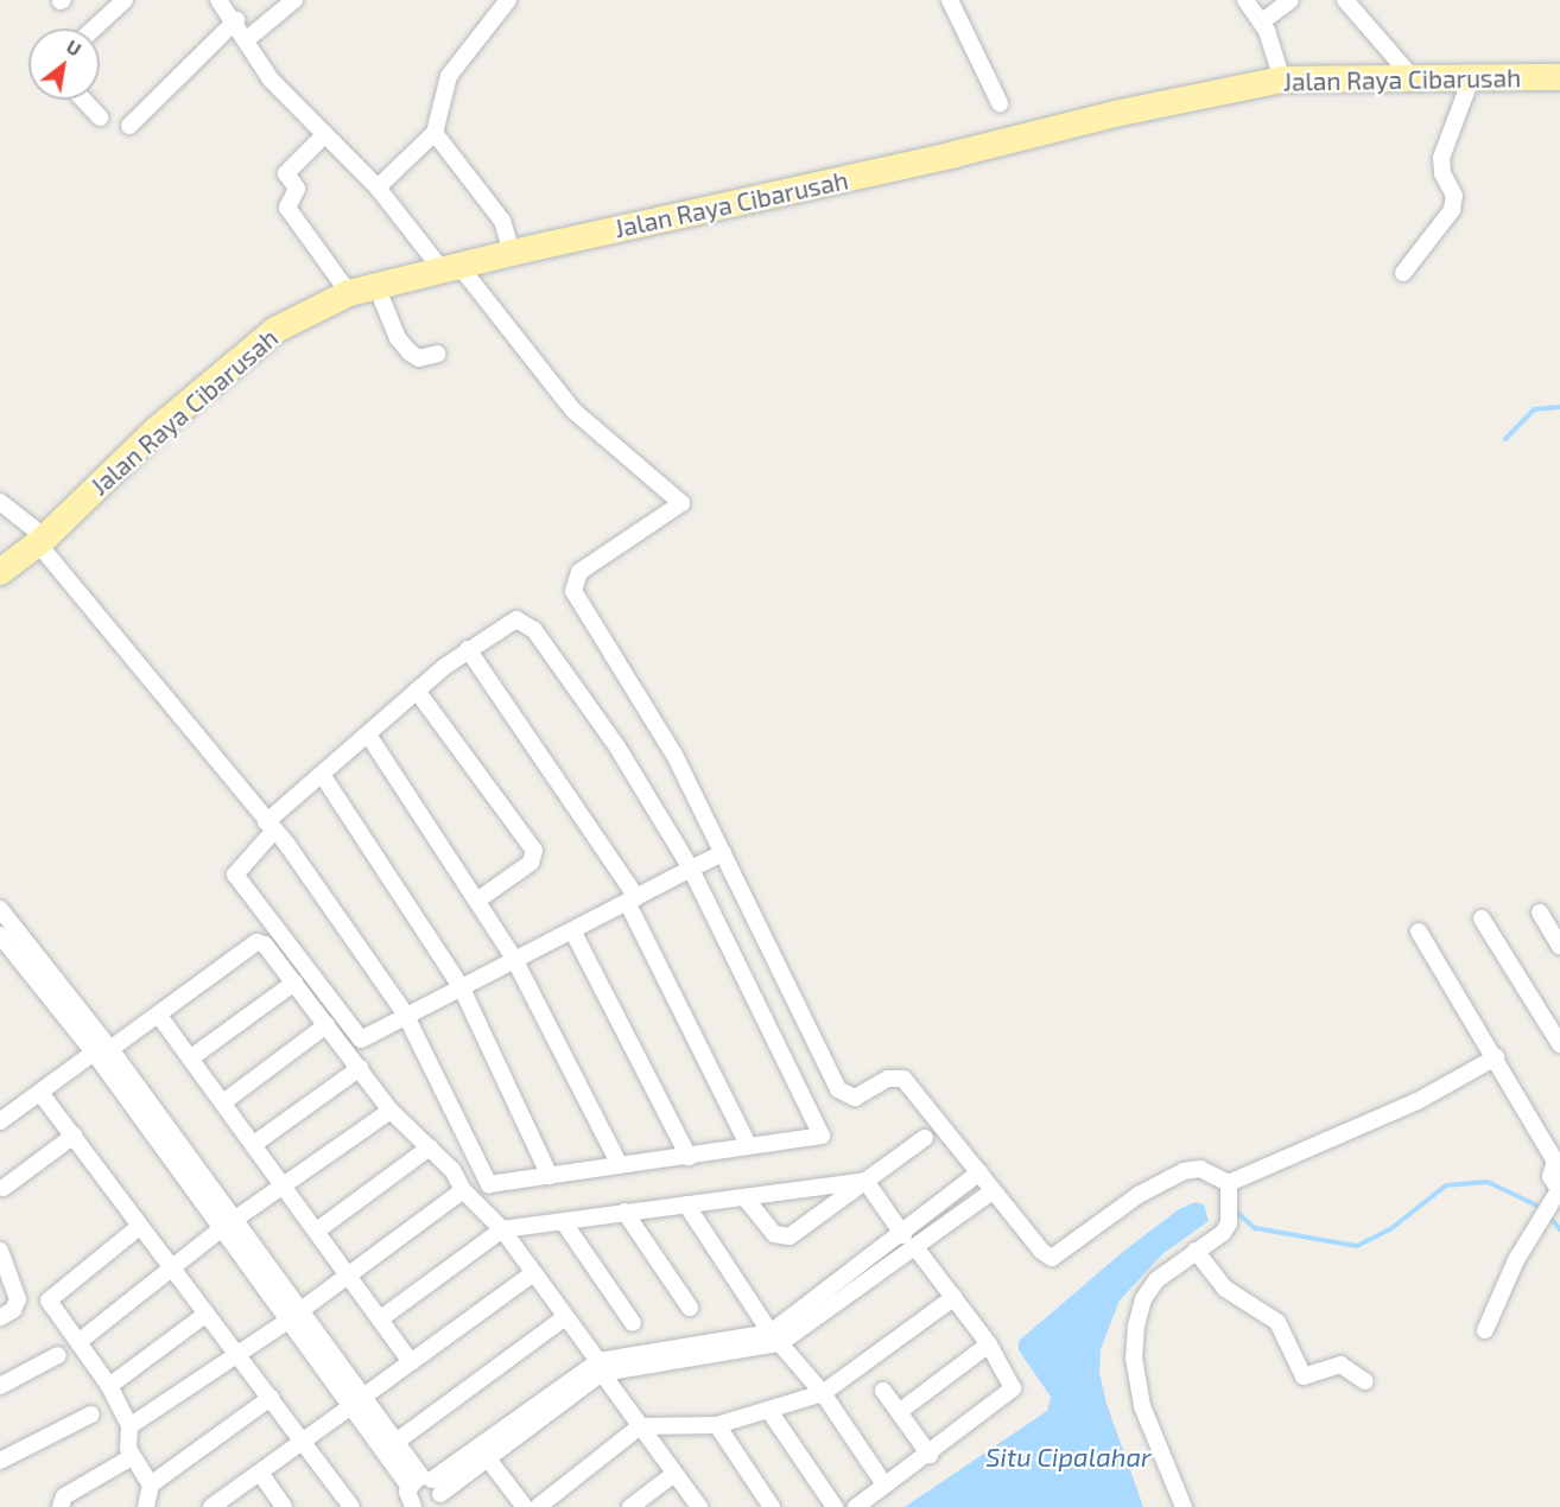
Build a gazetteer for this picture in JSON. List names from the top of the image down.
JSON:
{
  "streets": {
    "main road": ["Jalan Raya Cibarusah"]
  },
  "water": ["Situ Cipalahar"],
  "north": "top right"
}
